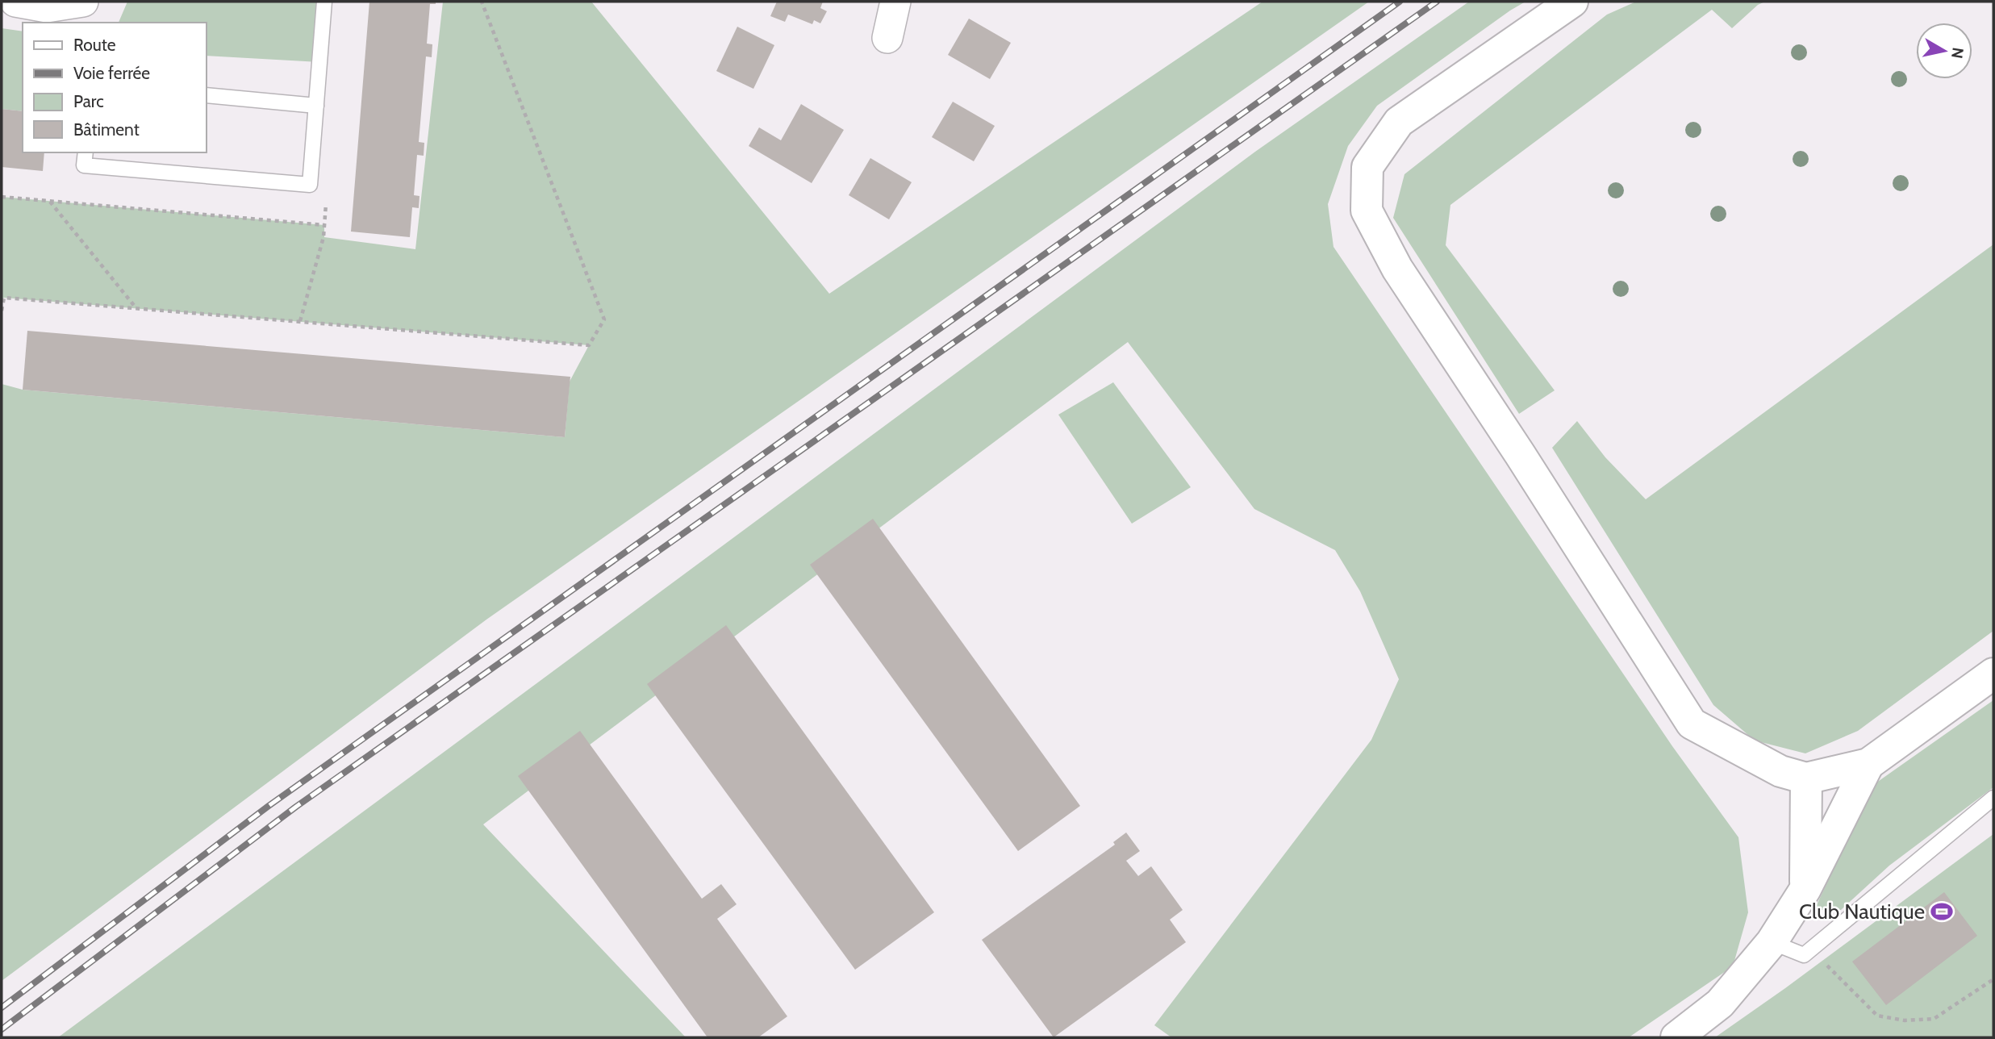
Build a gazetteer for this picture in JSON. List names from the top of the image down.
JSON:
{
  "places": {
    "sports": ["Club Nautique"]
  },
  "legend": [
    "Route",
    "Voie ferrée",
    "Parc",
    "Bâtiment"
  ],
  "north": "right"
}
